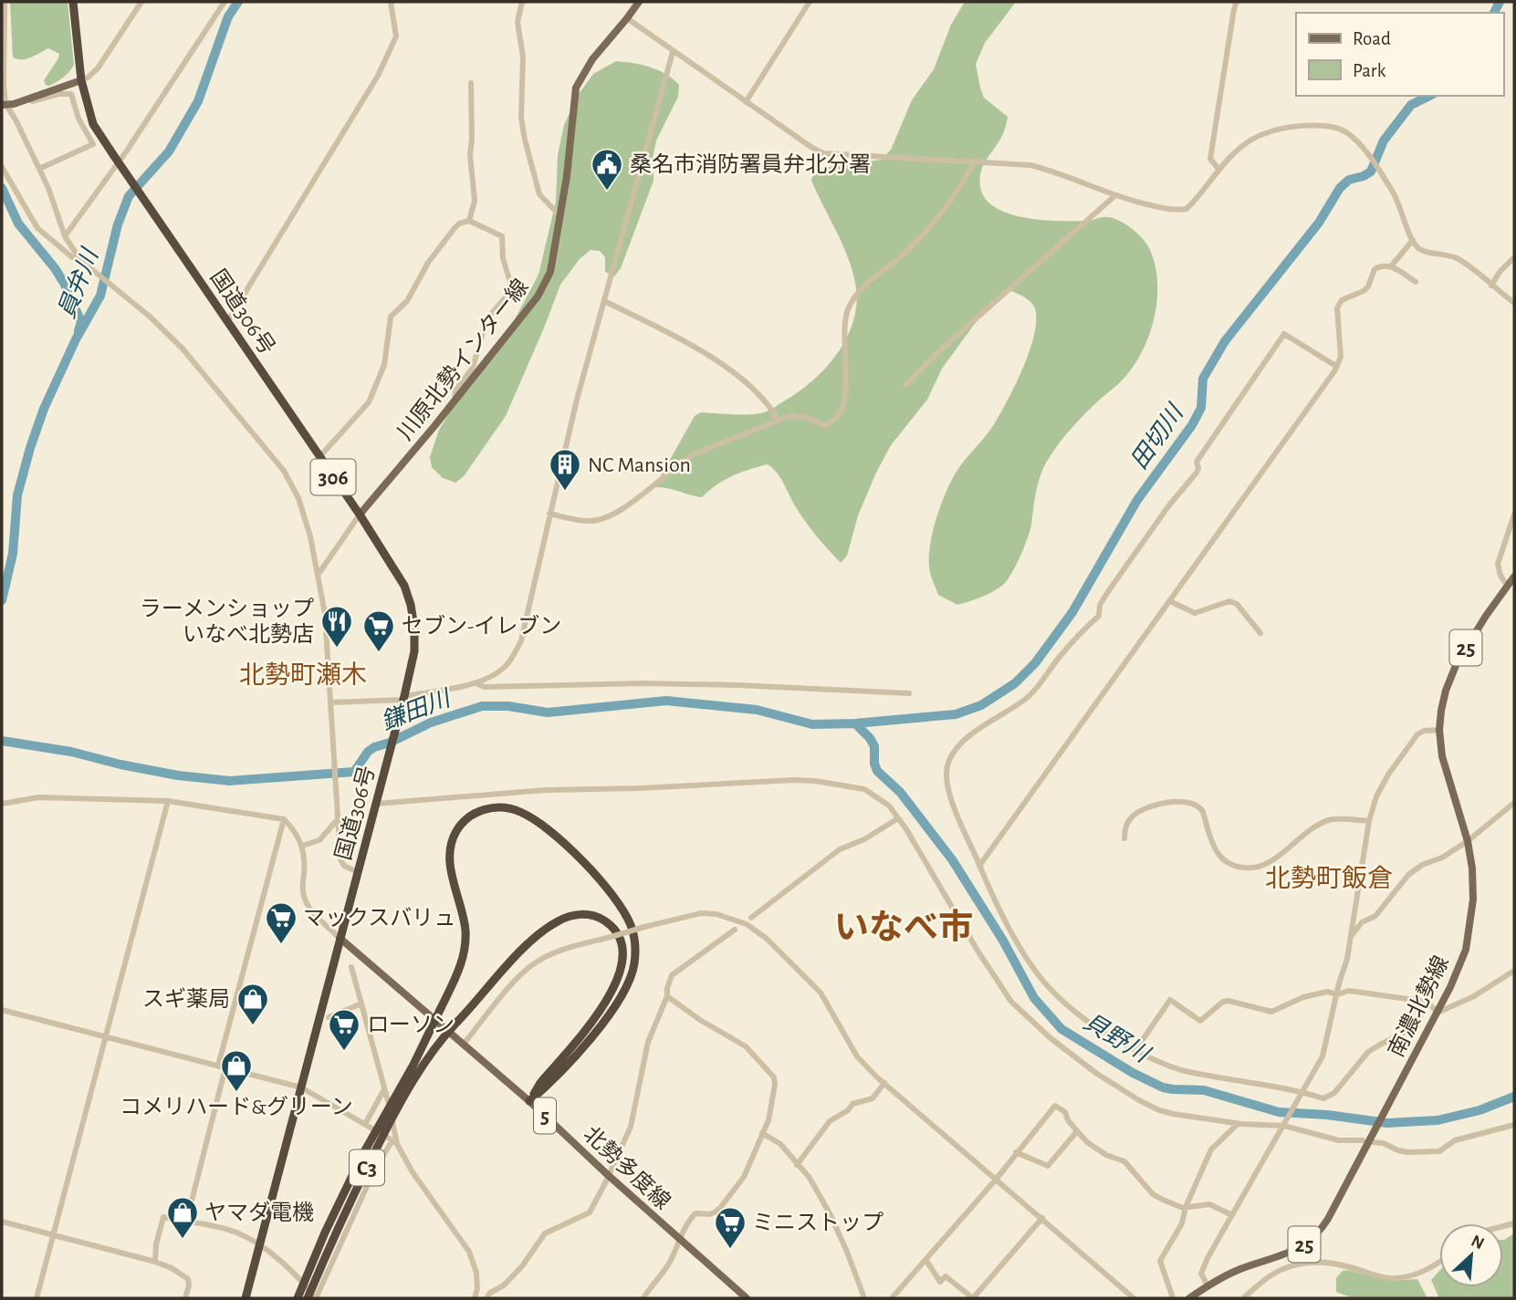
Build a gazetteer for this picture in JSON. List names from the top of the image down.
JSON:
{
  "streets": {
    "highway": ["国道306号", "306", "C3"],
    "main road": [
      "川原北勢インター線",
      "25",
      "南濃北勢線",
      "5",
      "北勢多度線"
    ]
  },
  "crossings": [
    ["国道306号", "川原北勢インター線"],
    ["国道306号", "北勢多度線"],
    ["C3", "北勢多度線"]
  ],
  "districts": ["北勢町瀬木", "北勢町飯倉", "いなべ市"],
  "water": [
    "員弁川",
    "田切川",
    "鎌田川",
    "貝野川"
  ],
  "places": {
    "public building": ["桑名市消防署員弁北分署"],
    "building": ["NC Mansion"],
    "restaurant": ["ラーメンショップ いなべ北勢店"],
    "supermarket": [
      "セブン-イレブン",
      "マックスバリュ",
      "ローソン",
      "ミニストップ"
    ],
    "shop": ["スギ薬局", "コメリハード&グリーン", "ヤマダ電機"]
  },
  "legend": ["Road", "Park"],
  "north": "top right"
}
